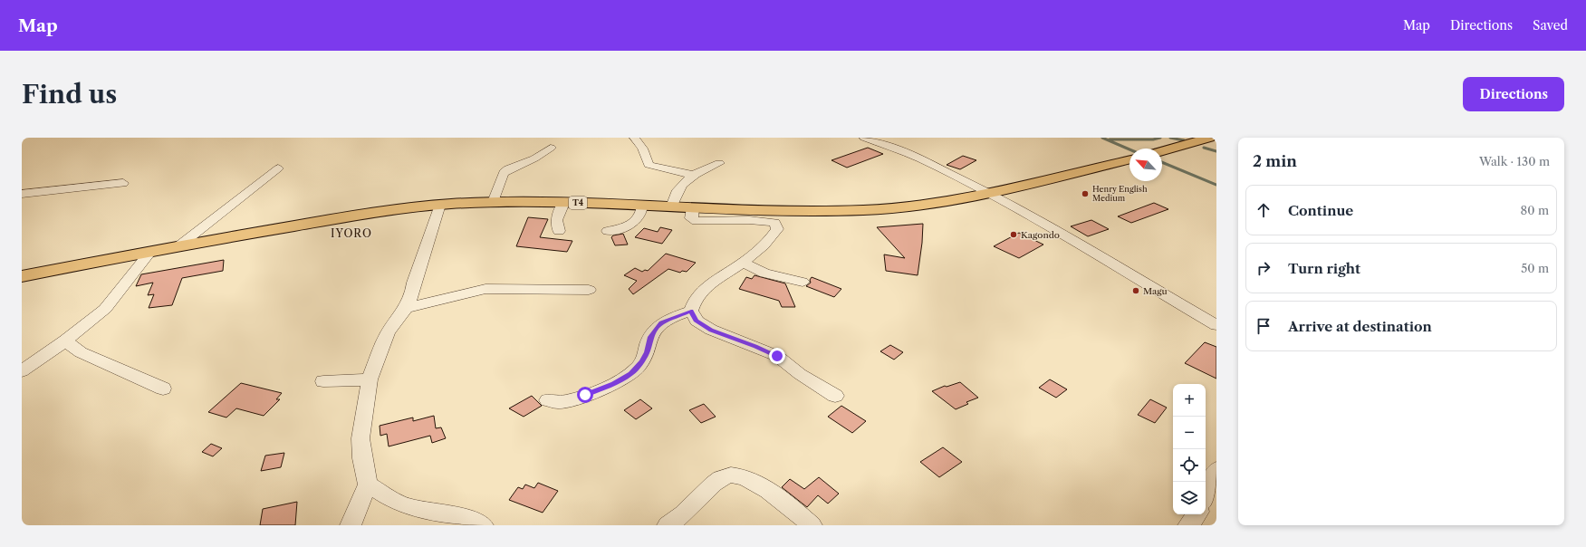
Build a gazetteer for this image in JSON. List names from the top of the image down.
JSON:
{
  "streets": {
    "highway": ["T4"]
  },
  "districts": ["IYORO"],
  "places": ["Henry English Medium", "Kagondo", "Magu"],
  "north": "top left",
  "page": {
    "header": "Map",
    "nav": ["Map", "Directions", "Saved"],
    "buttons": "Directions",
    "title": "Find us",
    "heading": ["2 min", "Walk · 130 m"],
    "list": [
      ["Continue", "80 m"],
      ["Turn right", "50 m"],
      "Arrive at destination"
    ],
    "map_buttons": ["+", "−"]
  }
}
